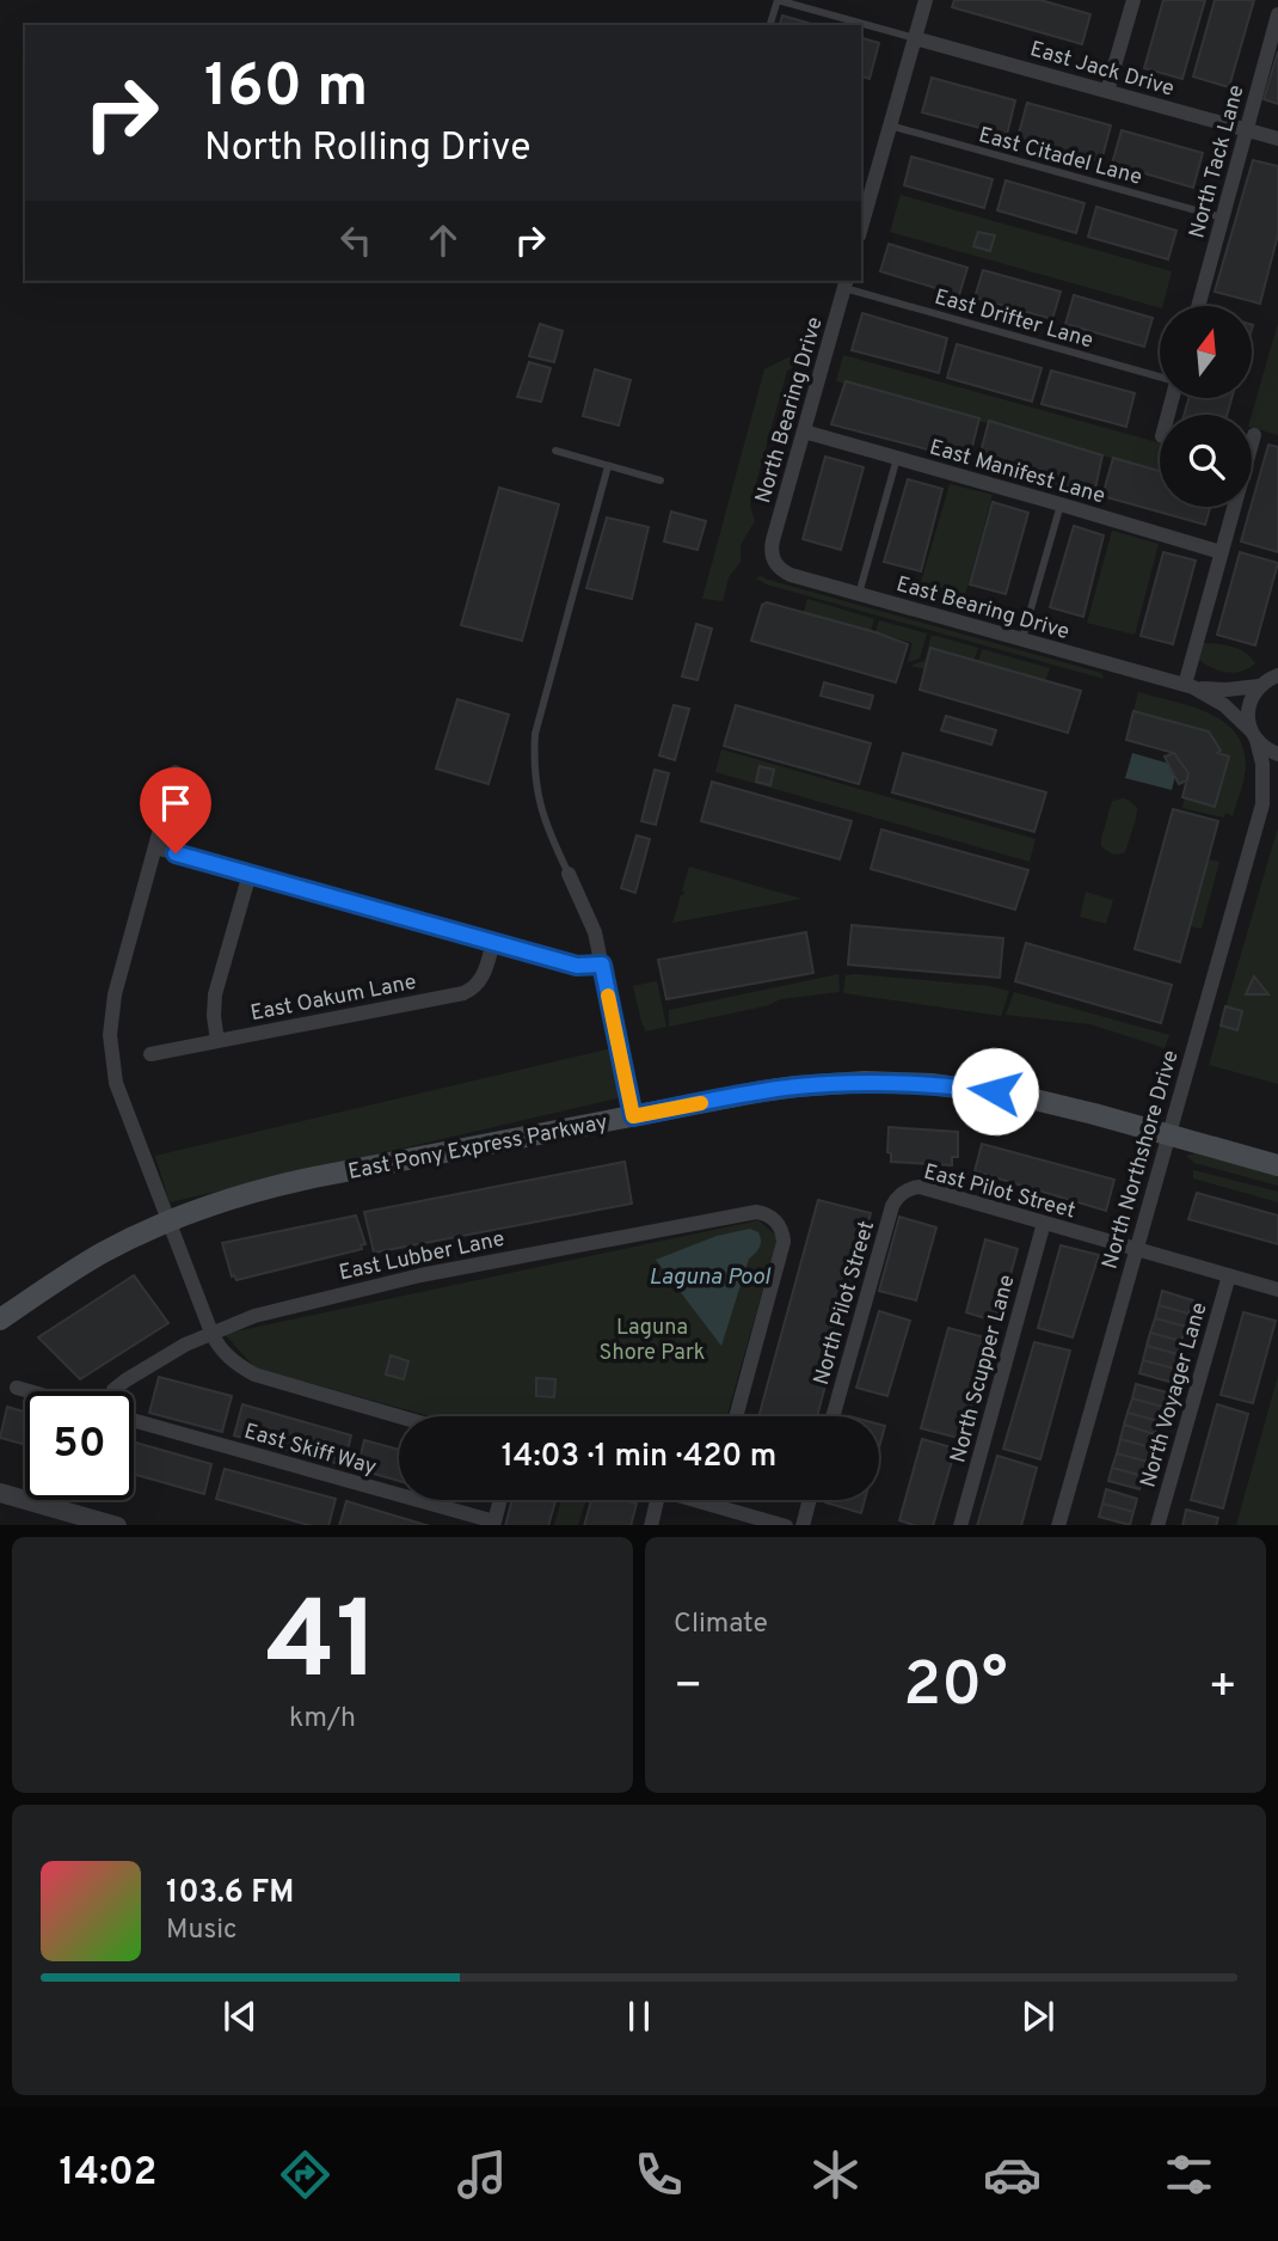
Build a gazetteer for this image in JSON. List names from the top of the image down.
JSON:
{
  "streets": {
    "main road": ["East Pony Express Parkway"],
    "street": [
      "East Jack Drive",
      "North Tack Lane",
      "North Bearing Drive",
      "East Manifest Lane",
      "East Bearing Drive",
      "East Oakum Lane",
      "North Northshore Drive",
      "East Pilot Street",
      "East Lubber Lane",
      "North Pilot Street",
      "North Scupper Lane",
      "North Voyager Lane",
      "East Skiff Way"
    ],
    "lane": ["East Citadel Lane", "East Drifter Lane"]
  },
  "crossings": [
    ["East Jack Drive", "North Tack Lane"],
    ["East Citadel Lane", "North Tack Lane"],
    ["East Drifter Lane", "North Bearing Drive"],
    ["North Bearing Drive", "East Manifest Lane"],
    ["North Bearing Drive", "East Bearing Drive"],
    ["East Pony Express Parkway", "North Northshore Drive"],
    ["North Northshore Drive", "East Pilot Street"],
    ["East Pilot Street", "North Pilot Street"],
    ["East Pilot Street", "North Scupper Lane"],
    ["East Pilot Street", "North Voyager Lane"]
  ],
  "water": ["Laguna Pool"],
  "parks": ["Laguna Shore Park"],
  "north": "top",
  "page": {
    "turn": ["160 m", "North Rolling Drive"],
    "limit": "50",
    "trip": "14:03 · 1 min · 420 m",
    "tile": [
      ["41", "km/h"],
      "Climate"
    ],
    "heat": ["−", "20°", "+"],
    "song": ["103.6 FM", "Music"],
    "tabs": "14:02"
  }
}
